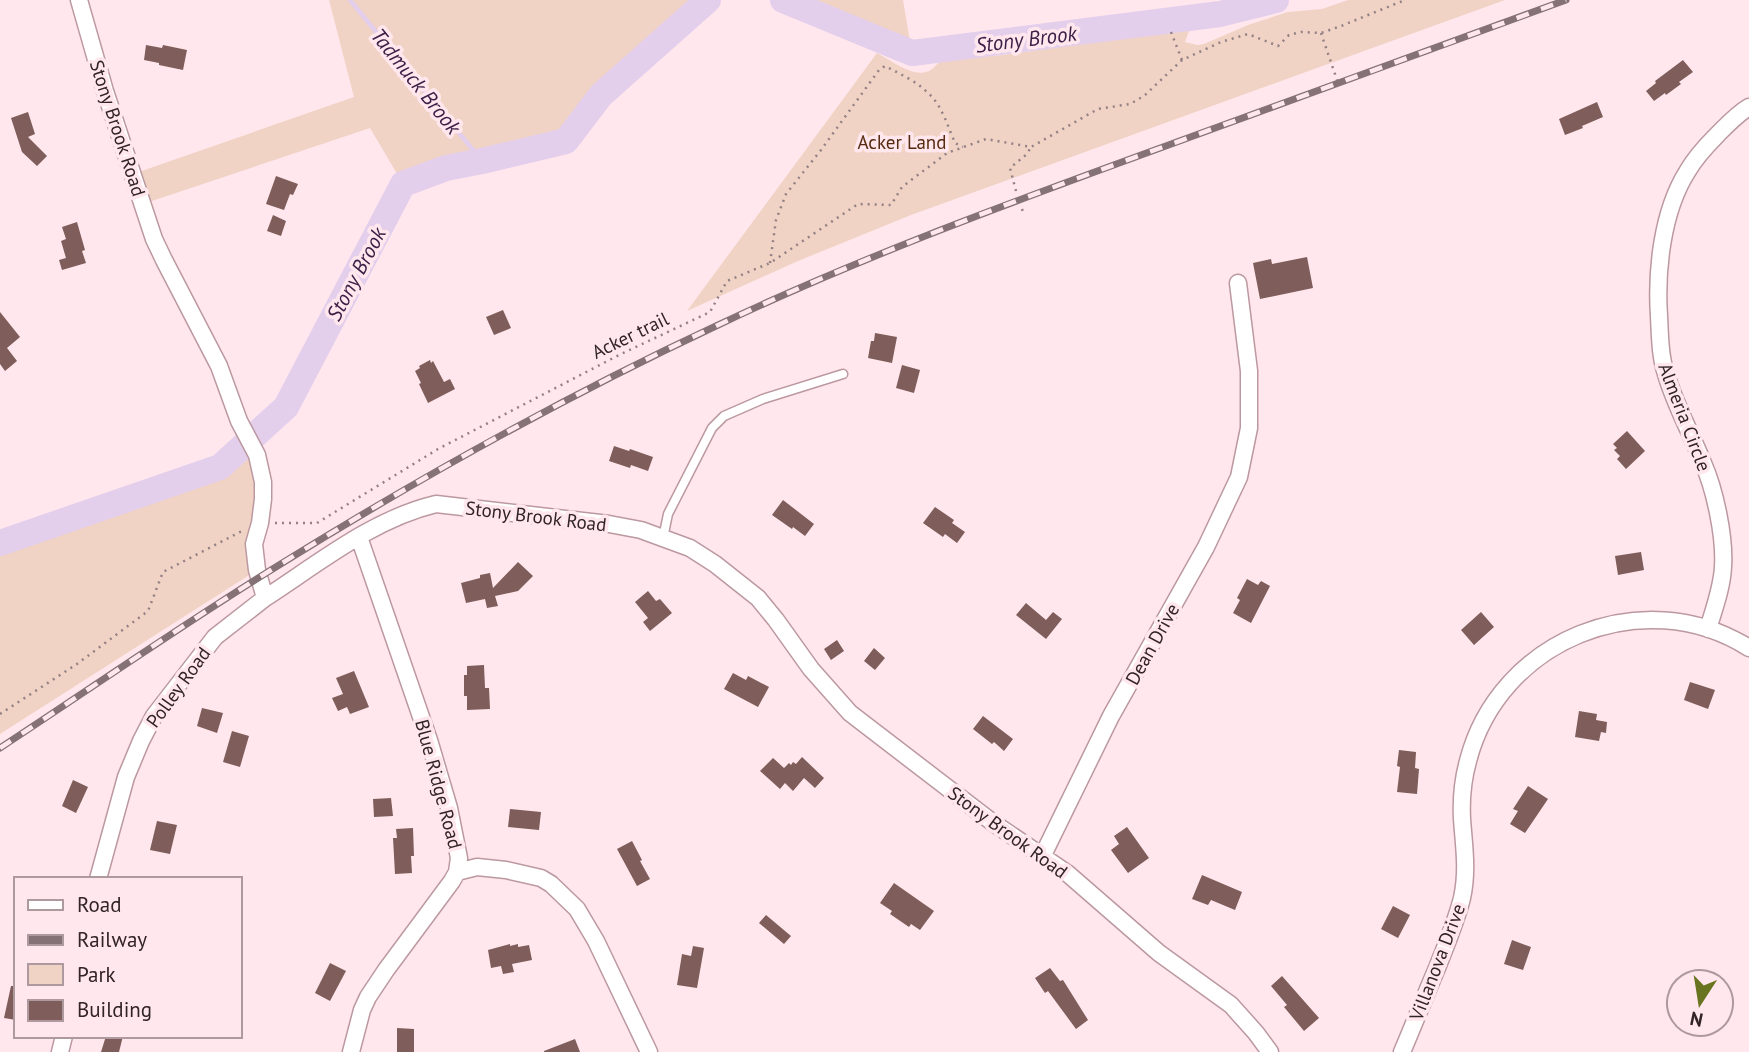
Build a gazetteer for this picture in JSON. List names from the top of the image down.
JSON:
{
  "streets": {
    "street": [
      "Stony Brook Road",
      "Almeria Circle",
      "Dean Drive",
      "Polley Road",
      "Blue Ridge Road",
      "Villanova Drive"
    ],
    "path": ["Acker trail"]
  },
  "crossings": [
    ["Stony Brook Road", "Acker trail"],
    ["Stony Brook Road", "Dean Drive"],
    ["Stony Brook Road", "Polley Road"],
    ["Stony Brook Road", "Blue Ridge Road"],
    ["Almeria Circle", "Villanova Drive"]
  ],
  "water": ["Stony Brook", "Tadmuck Brook"],
  "parks": ["Acker Land"],
  "legend": [
    "Road",
    "Railway",
    "Park",
    "Building"
  ],
  "north": "bottom"
}
